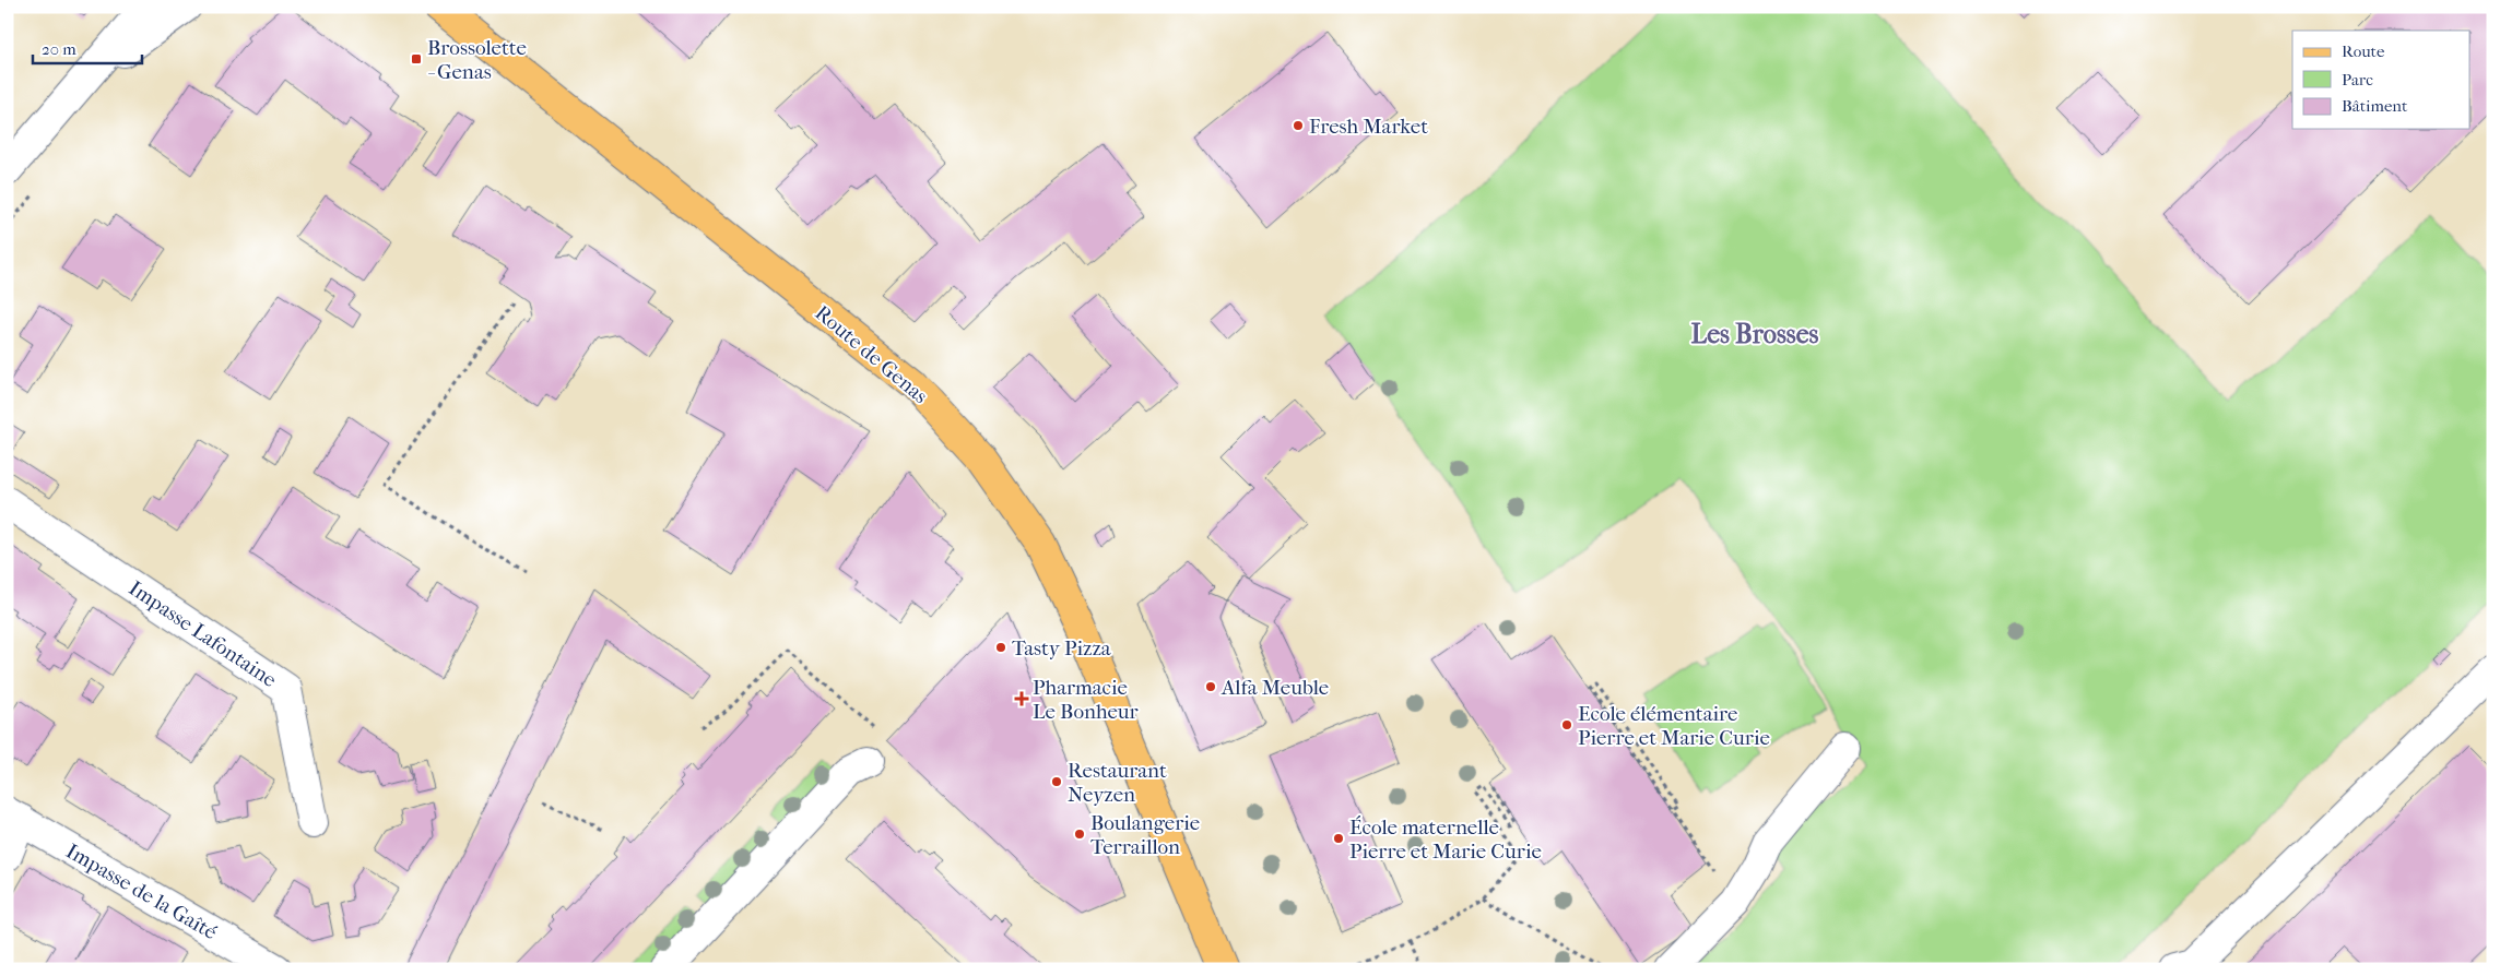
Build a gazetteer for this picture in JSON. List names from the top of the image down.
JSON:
{
  "streets": {
    "main road": ["Route de Genas"],
    "street": ["Impasse Lafontaine", "Impasse de la Gaîté"]
  },
  "districts": ["Les Brosses"],
  "places": {
    "transit": ["Brossolette - Genas"],
    "other": [
      "Fresh Market",
      "Tasty Pizza",
      "Alfa Meuble",
      "Ecole élémentaire Pierre et Marie Curie",
      "Restaurant Neyzen",
      "Boulangerie Terraillon",
      "École maternelle Pierre et Marie Curie"
    ],
    "health": ["Pharmacie Le Bonheur"]
  },
  "legend": ["Route", "Parc", "Bâtiment"],
  "scale_bar": "20 m"
}
